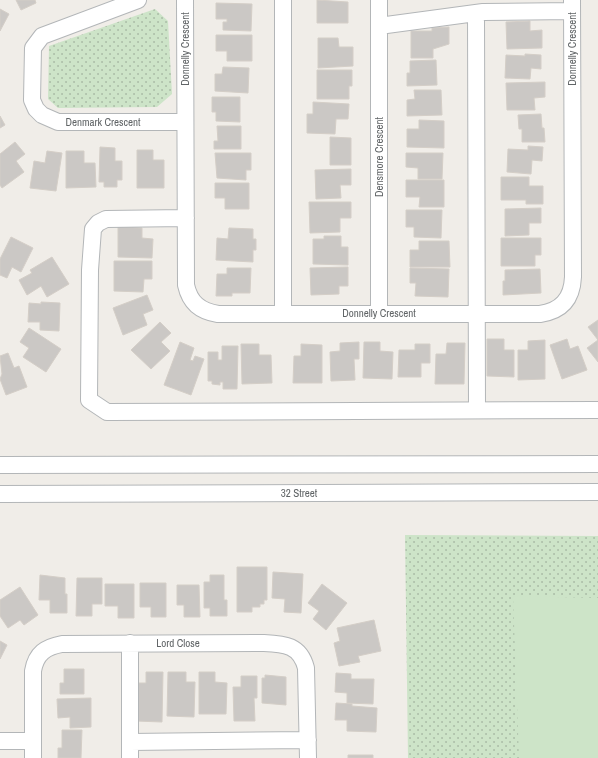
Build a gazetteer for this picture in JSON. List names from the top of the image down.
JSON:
{
  "streets": {
    "street": [
      "Donnelly Crescent",
      "Denmark Crescent",
      "Densmore Crescent",
      "32 Street",
      "Lord Close"
    ]
  },
  "crossings": [
    ["Donnelly Crescent", "Denmark Crescent"],
    ["Donnelly Crescent", "Densmore Crescent"]
  ]
}
